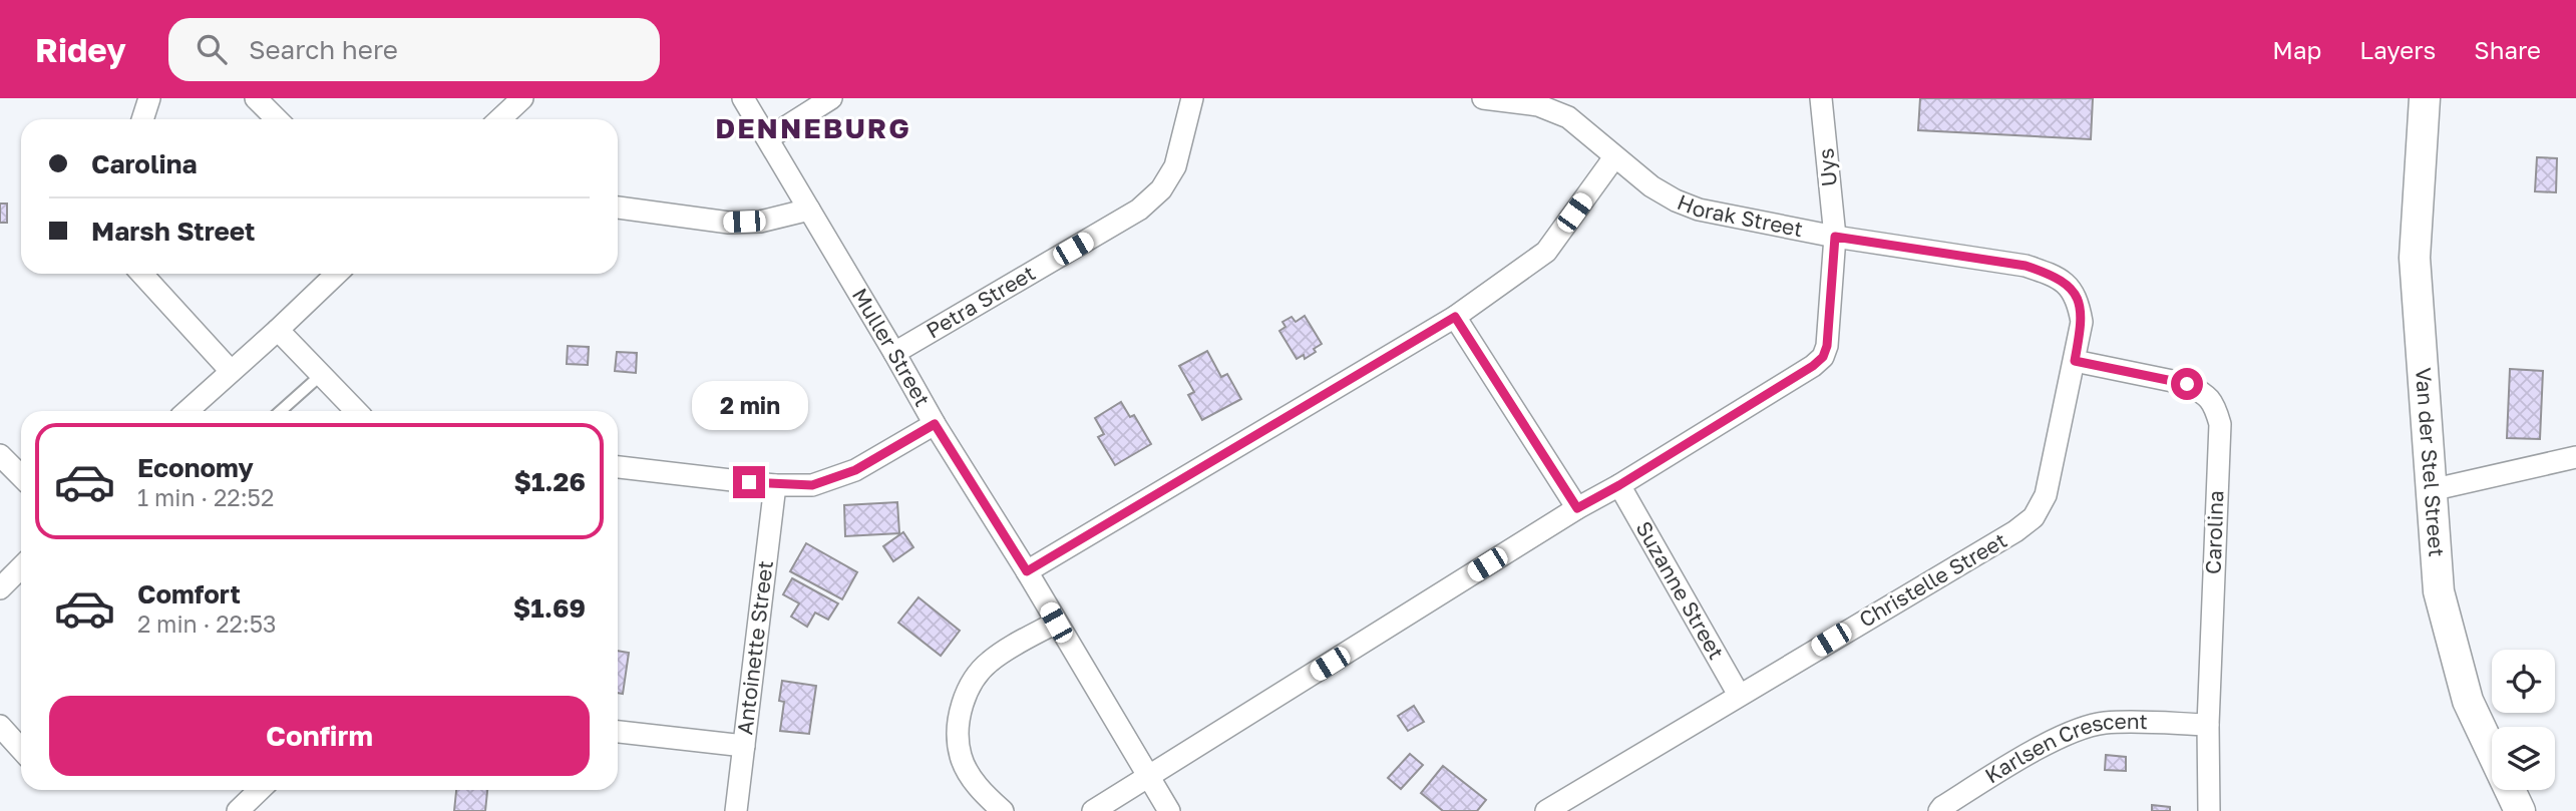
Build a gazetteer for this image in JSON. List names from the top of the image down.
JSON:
{
  "streets": {
    "street": [
      "Uys",
      "Horak Street",
      "Petra Street",
      "Muller Street",
      "Van der Stel Street",
      "Carolina",
      "Christelle Street",
      "Suzanne Street",
      "Antoinette Street",
      "Karlsen Crescent"
    ]
  },
  "crossings": [
    ["Uys", "Horak Street"],
    ["Uys", "Suzanne Street"],
    ["Horak Street", "Carolina"],
    ["Horak Street", "Christelle Street"],
    ["Petra Street", "Muller Street"],
    ["Carolina", "Christelle Street"],
    ["Carolina", "Karlsen Crescent"],
    ["Christelle Street", "Suzanne Street"]
  ],
  "districts": ["DENNEBURG"],
  "page": {
    "header": "Ridey",
    "search": "Search here",
    "nav": ["Map", "Layers", "Share"],
    "banner": ["Carolina", "Marsh Street"],
    "bubble": "2 min",
    "list": [
      {
        "name": "Economy",
        "note": "1 min · 22:52",
        "value": "$1.26"
      },
      {
        "name": "Comfort",
        "note": "2 min · 22:53",
        "value": "$1.69"
      }
    ],
    "buttons": "Confirm"
  }
}
